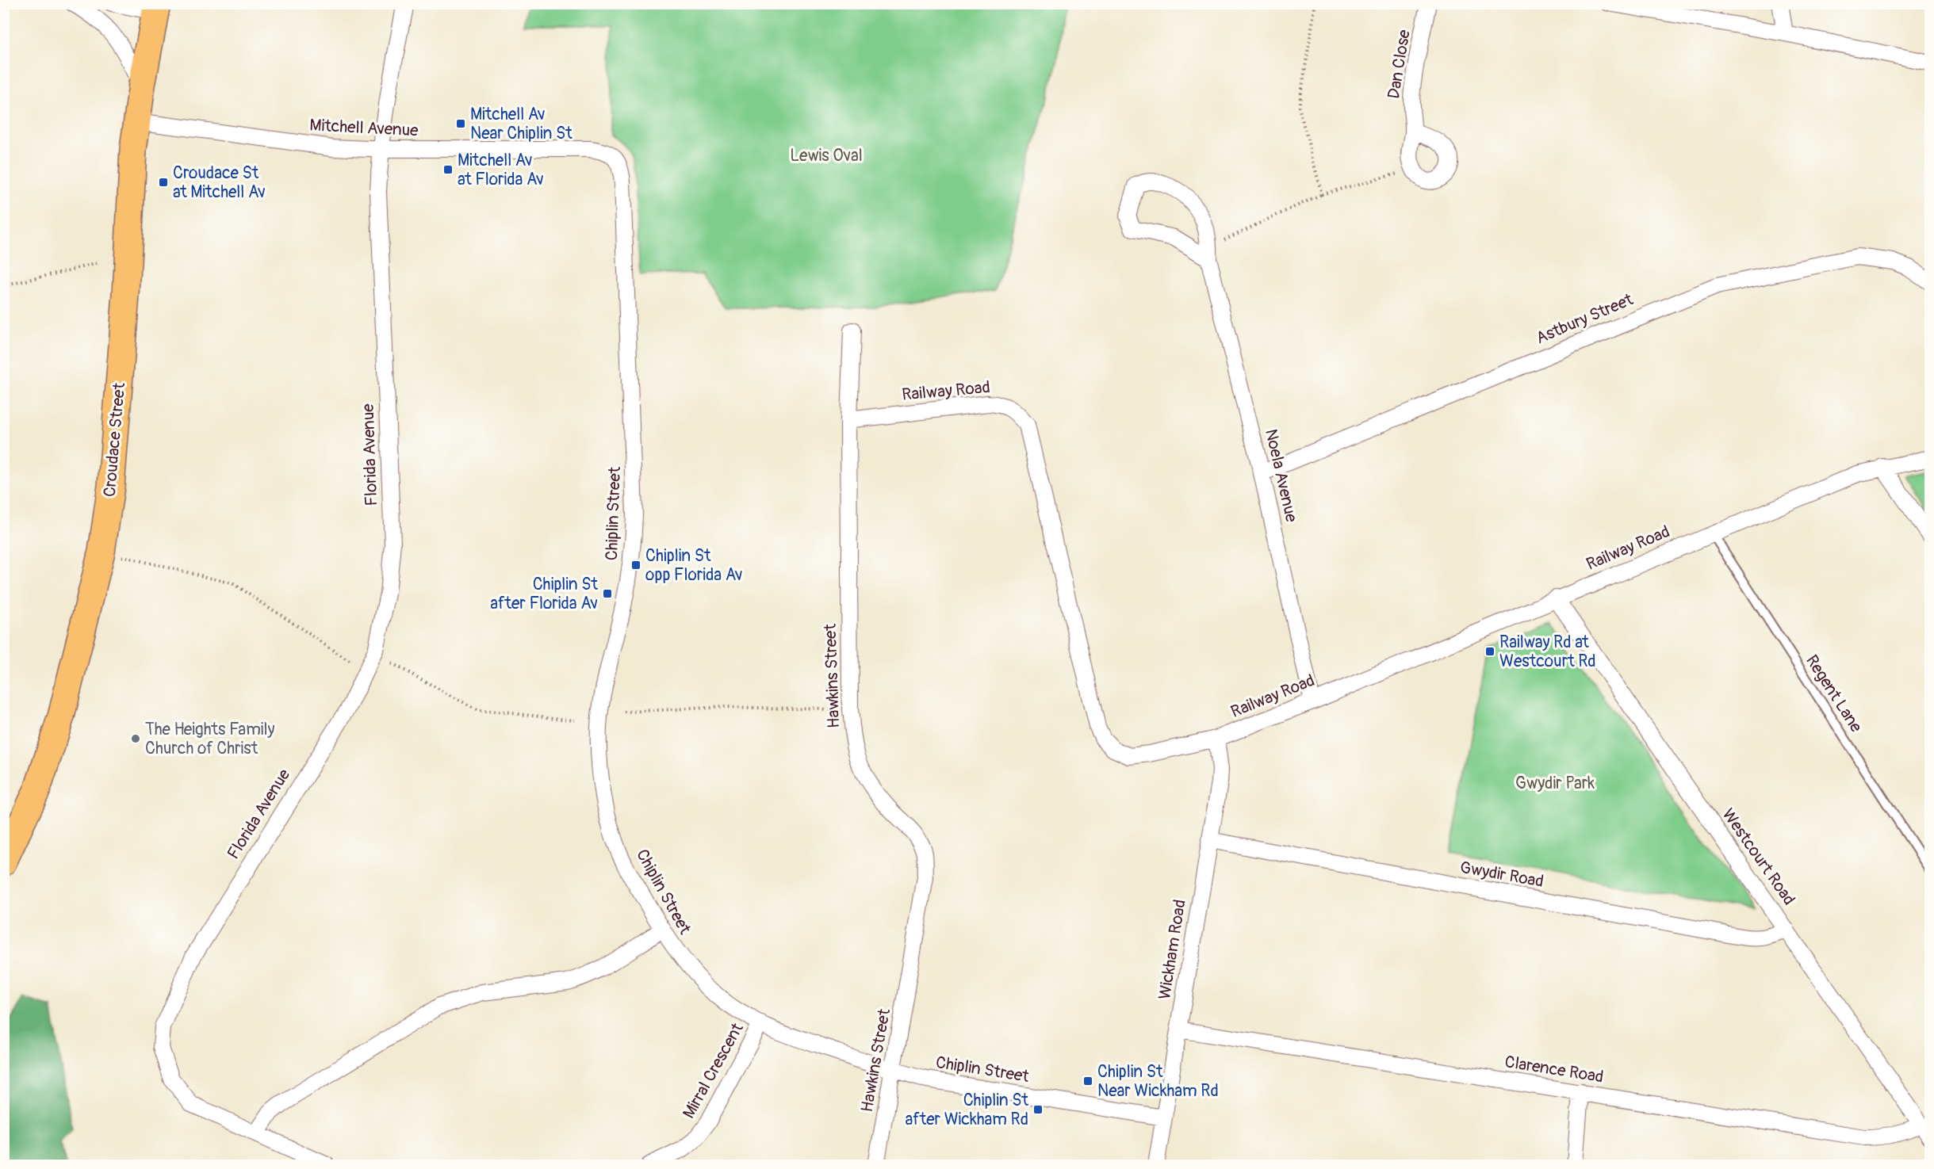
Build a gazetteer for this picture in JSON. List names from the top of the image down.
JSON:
{
  "streets": {
    "highway": ["Croudace Street"],
    "street": [
      "Dan Close",
      "Mitchell Avenue",
      "Astbury Street",
      "Railway Road",
      "Florida Avenue",
      "Noela Avenue",
      "Chiplin Street",
      "Hawkins Street",
      "Westcourt Road",
      "Gwydir Road",
      "Wickham Road",
      "Clarence Road",
      "Mirral Crescent"
    ],
    "lane": ["Regent Lane"]
  },
  "crossings": [
    ["Mitchell Avenue", "Croudace Street"],
    ["Mitchell Avenue", "Florida Avenue"],
    ["Mitchell Avenue", "Chiplin Street"],
    ["Astbury Street", "Noela Avenue"],
    ["Railway Road", "Noela Avenue"],
    ["Railway Road", "Hawkins Street"],
    ["Railway Road", "Regent Lane"],
    ["Railway Road", "Westcourt Road"],
    ["Railway Road", "Wickham Road"],
    ["Chiplin Street", "Hawkins Street"],
    ["Chiplin Street", "Wickham Road"],
    ["Chiplin Street", "Mirral Crescent"],
    ["Westcourt Road", "Gwydir Road"],
    ["Westcourt Road", "Clarence Road"],
    ["Gwydir Road", "Wickham Road"],
    ["Wickham Road", "Clarence Road"]
  ],
  "parks": ["Lewis Oval", "Gwydir Park"],
  "places": {
    "transit": [
      "Mitchell Av Near Chiplin St",
      "Mitchell Av at Florida Av",
      "Croudace St at Mitchell Av",
      "Chiplin St opp Florida Av",
      "Chiplin St after Florida Av",
      "Railway Rd at Westcourt Rd",
      "Chiplin St Near Wickham Rd",
      "Chiplin St after Wickham Rd"
    ],
    "other": ["The Heights Family Church of Christ"]
  }
}
